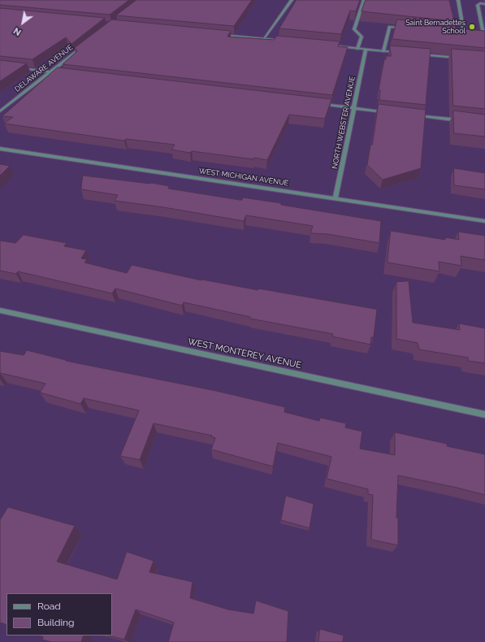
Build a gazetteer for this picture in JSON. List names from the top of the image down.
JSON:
{
  "streets": {
    "street": [
      "DELAWARE AVENUE",
      "NORTH WEBSTER AVENUE",
      "WEST MICHIGAN AVENUE",
      "WEST MONTEREY AVENUE"
    ]
  },
  "crossings": [
    ["NORTH WEBSTER AVENUE", "WEST MICHIGAN AVENUE"]
  ],
  "places": ["Saint Bernadettes School"],
  "legend": ["Road", "Building"],
  "north": "bottom left"
}
